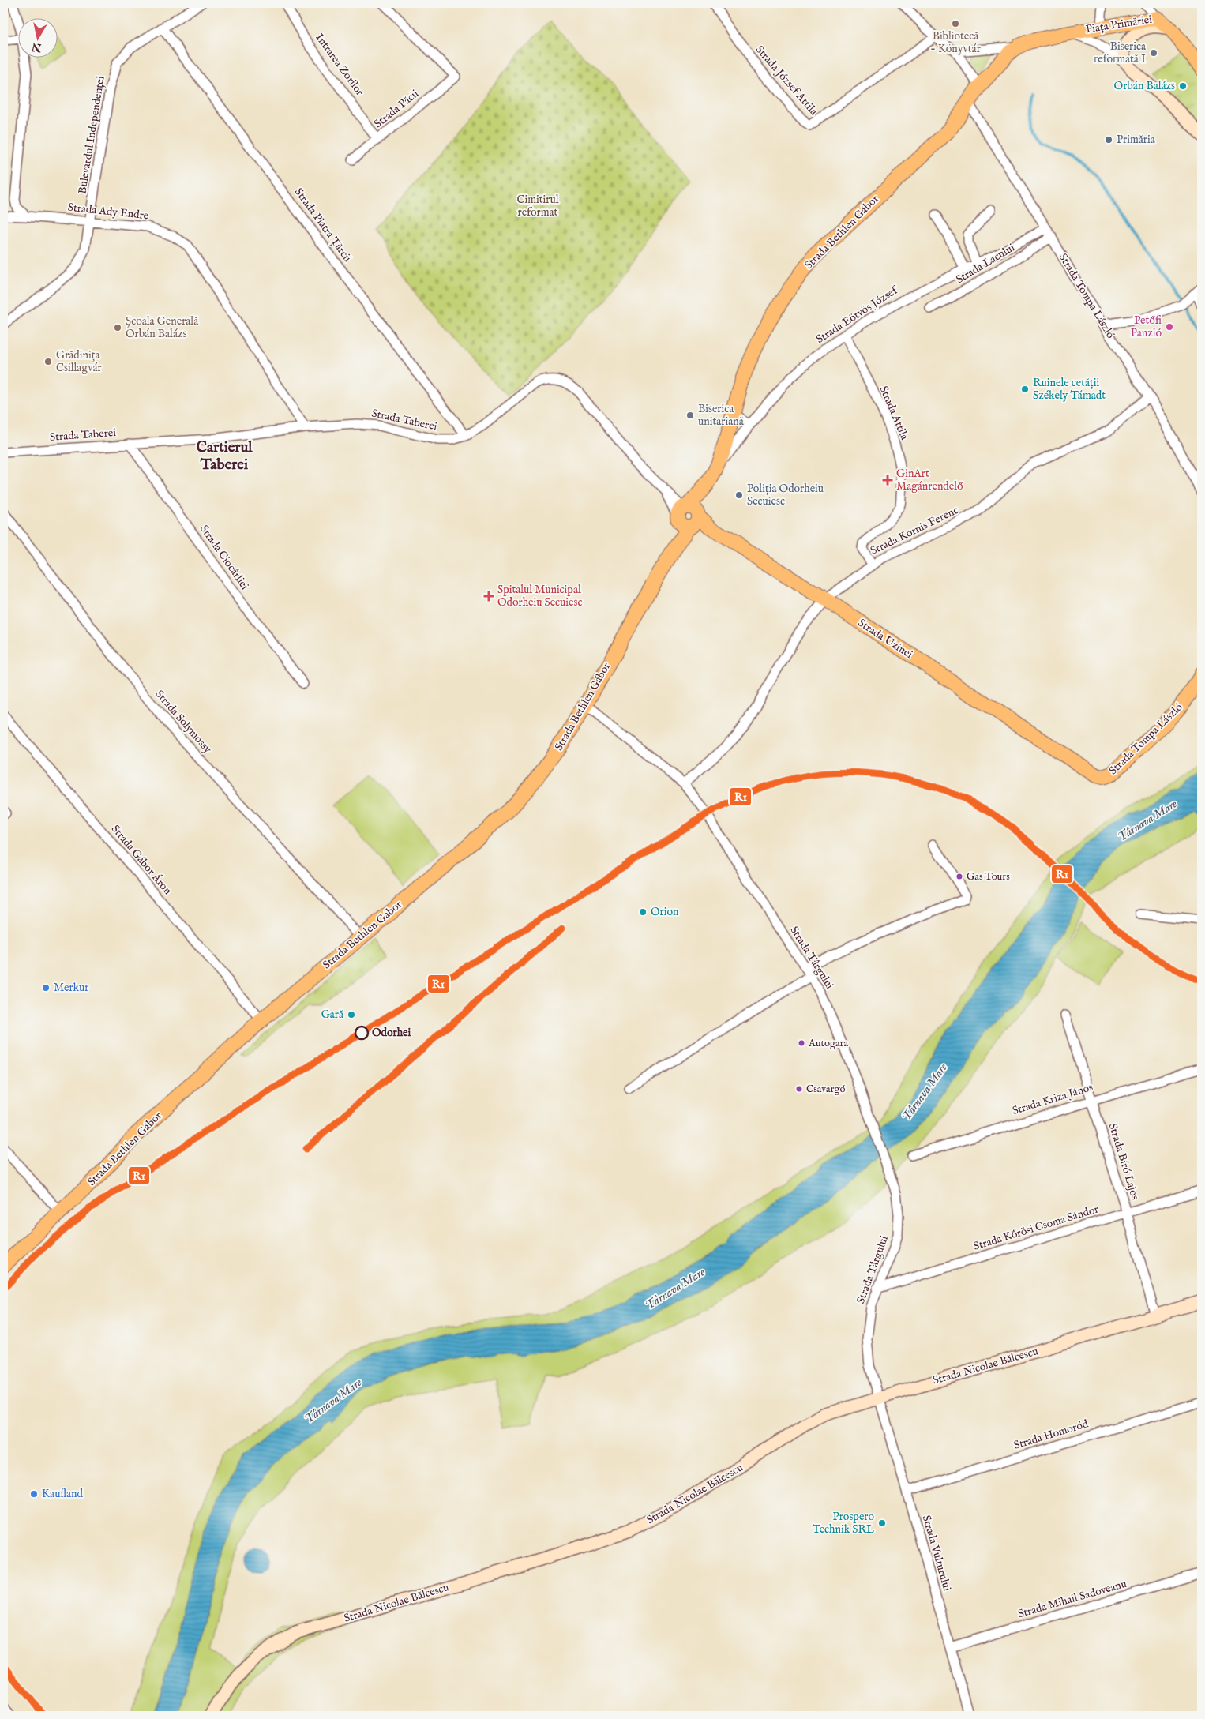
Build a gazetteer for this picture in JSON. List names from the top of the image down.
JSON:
{
  "streets": {
    "main road": [
      "Piața Primăriei",
      "Strada Bethlen Gábor",
      "Strada Tompa László",
      "Strada Uzinei",
      "Strada Nicolae Bălcescu"
    ],
    "street": [
      "Intrarea Zorilor",
      "Strada József Attila",
      "Strada Păcii",
      "Bulevardul Independenței",
      "Strada Ady Endre",
      "Strada Piatra Țărcii",
      "Strada Lacului",
      "Strada Eötvös József",
      "Strada Attila",
      "Strada Taberei",
      "Strada Kornis Ferenc",
      "Strada Ciocârliei",
      "Strada Solymossy",
      "Strada Gábor Áron",
      "Strada Târgului",
      "Strada Kriza János",
      "Strada Bíró Lajos",
      "Strada Kőrösi Csoma Sándor",
      "Strada Homoród",
      "Strada Vulturului",
      "Strada Mihail Sadoveanu"
    ]
  },
  "crossings": [
    ["Piața Primăriei", "Strada Bethlen Gábor"],
    ["Intrarea Zorilor", "Strada Păcii"],
    ["Bulevardul Independenței", "Strada Ady Endre"],
    ["Bulevardul Independenței", "Strada Piatra Țărcii"],
    ["Strada Ady Endre", "Strada Taberei"],
    ["Strada Piatra Țărcii", "Strada Taberei"],
    ["Strada Bethlen Gábor", "Strada Tompa László"],
    ["Strada Bethlen Gábor", "Strada Eötvös József"],
    ["Strada Bethlen Gábor", "Strada Taberei"],
    ["Strada Bethlen Gábor", "Strada Uzinei"],
    ["Strada Bethlen Gábor", "Strada Solymossy"],
    ["Strada Bethlen Gábor", "Strada Gábor Áron"],
    ["Strada Bethlen Gábor", "Strada Târgului"],
    ["Strada Lacului", "Strada Tompa László"],
    ["Strada Tompa László", "Strada Eötvös József"],
    ["Strada Tompa László", "Strada Kornis Ferenc"],
    ["Strada Tompa László", "Strada Uzinei"],
    ["Strada Eötvös József", "Strada Attila"],
    ["Strada Attila", "Strada Kornis Ferenc"],
    ["Strada Taberei", "Strada Ciocârliei"],
    ["Strada Taberei", "Strada Uzinei"],
    ["Strada Kornis Ferenc", "Strada Uzinei"],
    ["Strada Kornis Ferenc", "Strada Târgului"],
    ["Strada Târgului", "Strada Kőrösi Csoma Sándor"],
    ["Strada Târgului", "Strada Nicolae Bălcescu"],
    ["Strada Târgului", "Strada Vulturului"],
    ["Strada Kriza János", "Strada Bíró Lajos"],
    ["Strada Bíró Lajos", "Strada Kőrösi Csoma Sándor"],
    ["Strada Bíró Lajos", "Strada Nicolae Bălcescu"],
    ["Strada Nicolae Bălcescu", "Strada Vulturului"],
    ["Strada Homoród", "Strada Vulturului"],
    ["Strada Vulturului", "Strada Mihail Sadoveanu"]
  ],
  "districts": ["Cartierul Taberei"],
  "water": ["Târnava Mare"],
  "parks": ["Cimitirul reformat"],
  "places": {
    "other": [
      "Bibliotecă - Könyvtár",
      "Biserica reformată I",
      "Orbán Balázs",
      "Primăria",
      "Petőfi Panzió",
      "Școala Generală Orbán Balázs",
      "Grădinița Csillagvár",
      "Ruinele cetății Székely Támadt",
      "Biserica unitariană",
      "Poliția Odorheiu Secuiesc",
      "Gas Tours",
      "Orion",
      "Merkur",
      "Gară",
      "Odorhei",
      "Autogara",
      "Csavargó",
      "Kaufland",
      "Prospero Technik SRL"
    ],
    "health": ["GinArt Magánrendelő", "Spitalul Municipal Odorheiu Secuiesc"]
  },
  "lines": ["transit line R1"],
  "north": "bottom"
}
